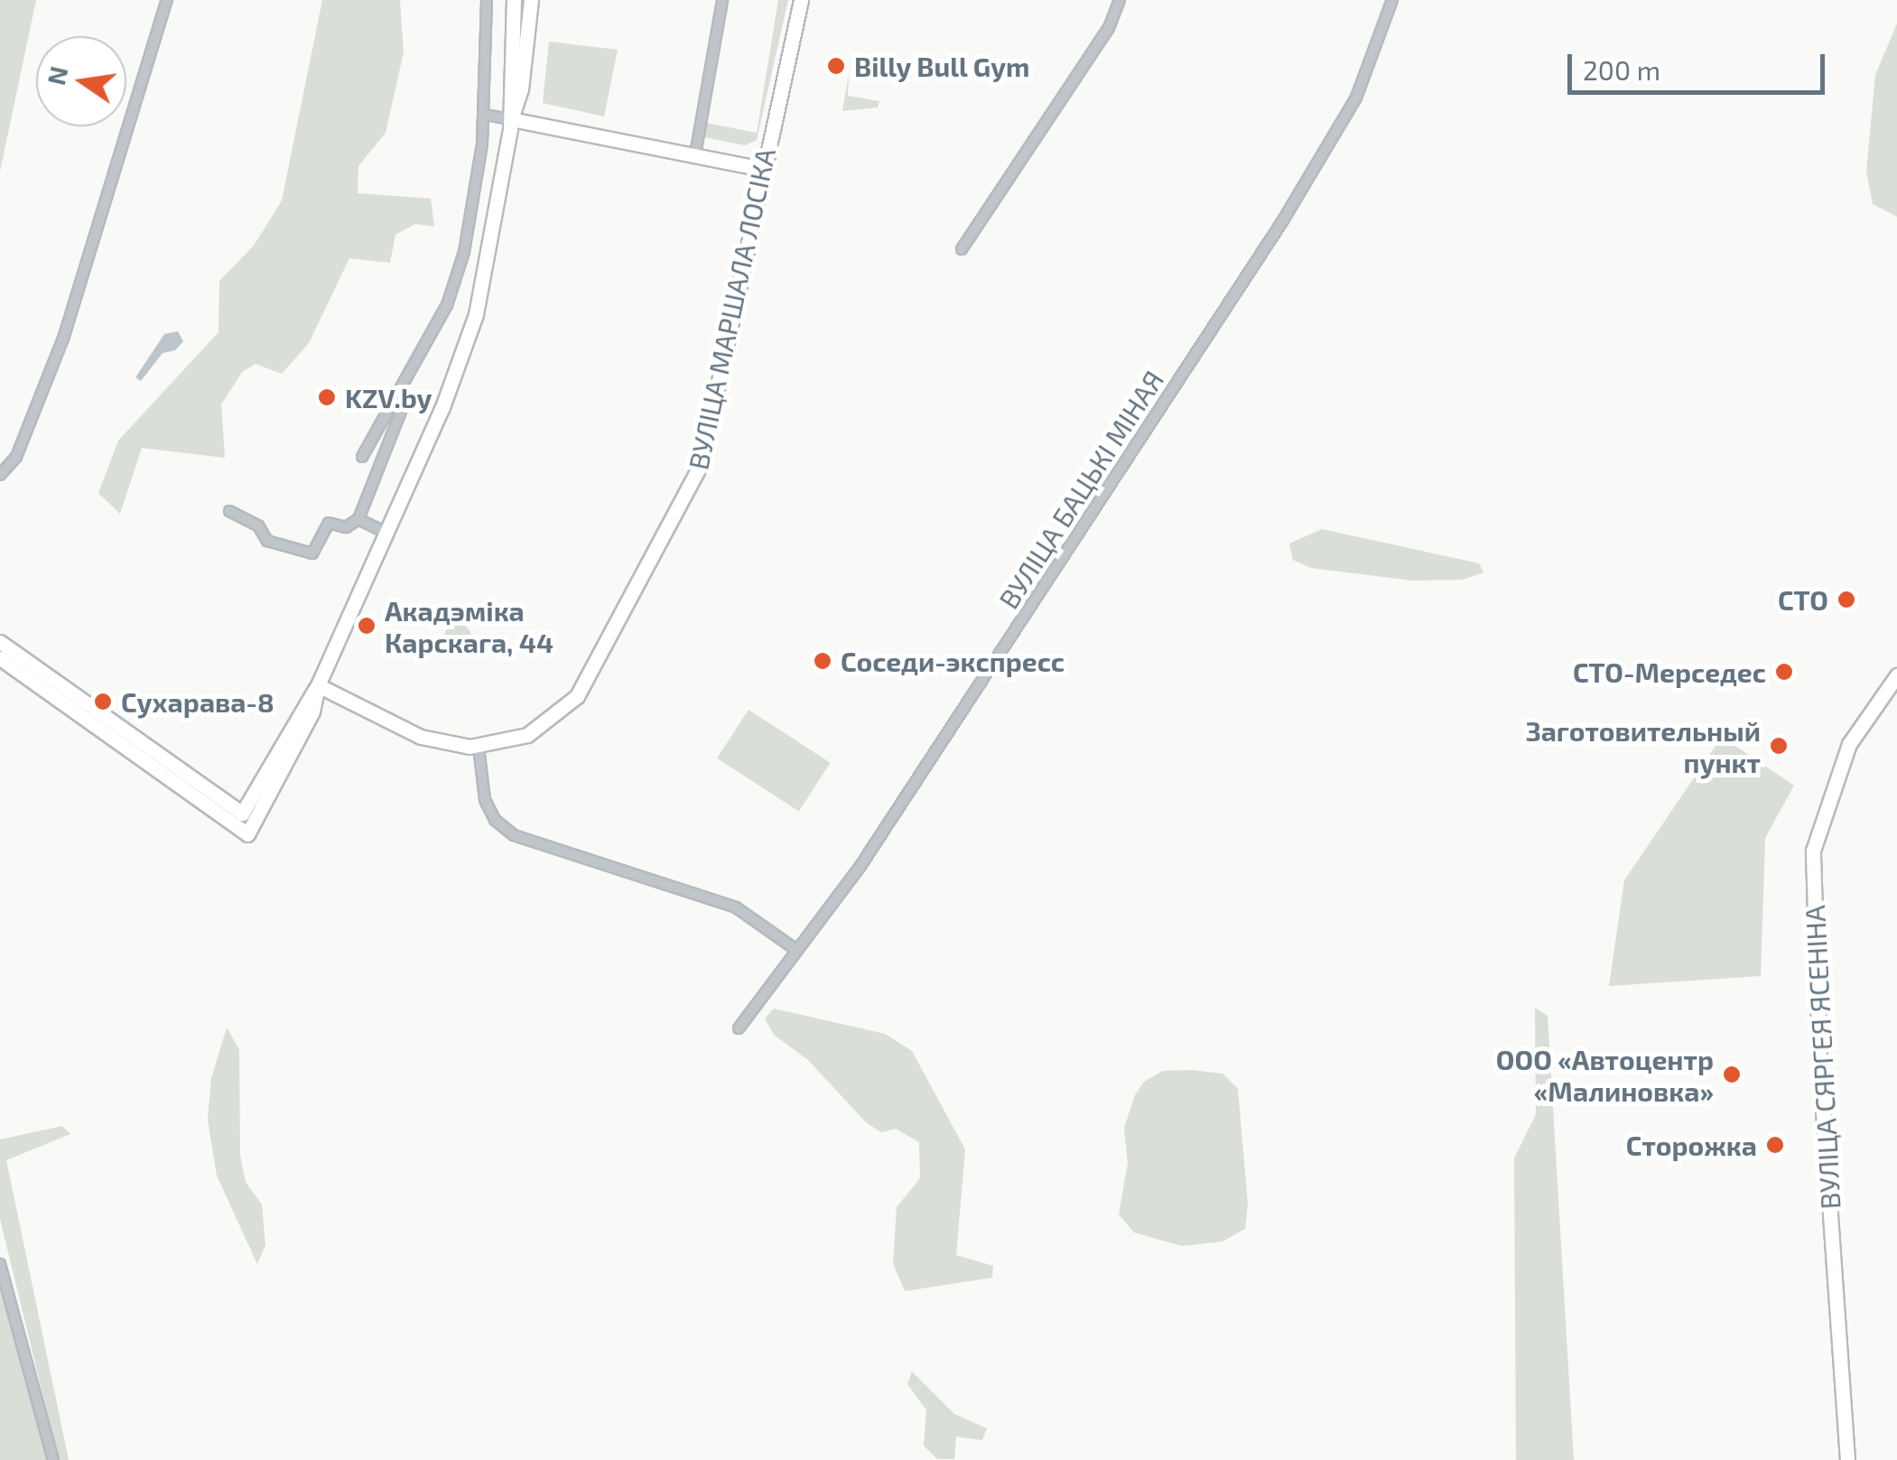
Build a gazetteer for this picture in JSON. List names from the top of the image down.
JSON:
{
  "streets": {
    "main road": ["ВУЛІЦА МАРШАЛА ЛОСІКА", "ВУЛІЦА СЯРГЕЯ ЯСЕНІНА"],
    "street": ["ВУЛІЦА БАЦЬКІ МІНАЯ"]
  },
  "places": [
    "Billy Bull Gym",
    "KZV.by",
    "СТО",
    "Акадэміка Карскага, 44",
    "Соседи-экспресс",
    "СТО-Мерседес",
    "Сухарава-8",
    "Заготовительный пункт",
    "ООО «Автоцентр «Малиновка»",
    "Сторожка"
  ],
  "scale_bar": "200 m",
  "north": "left"
}
